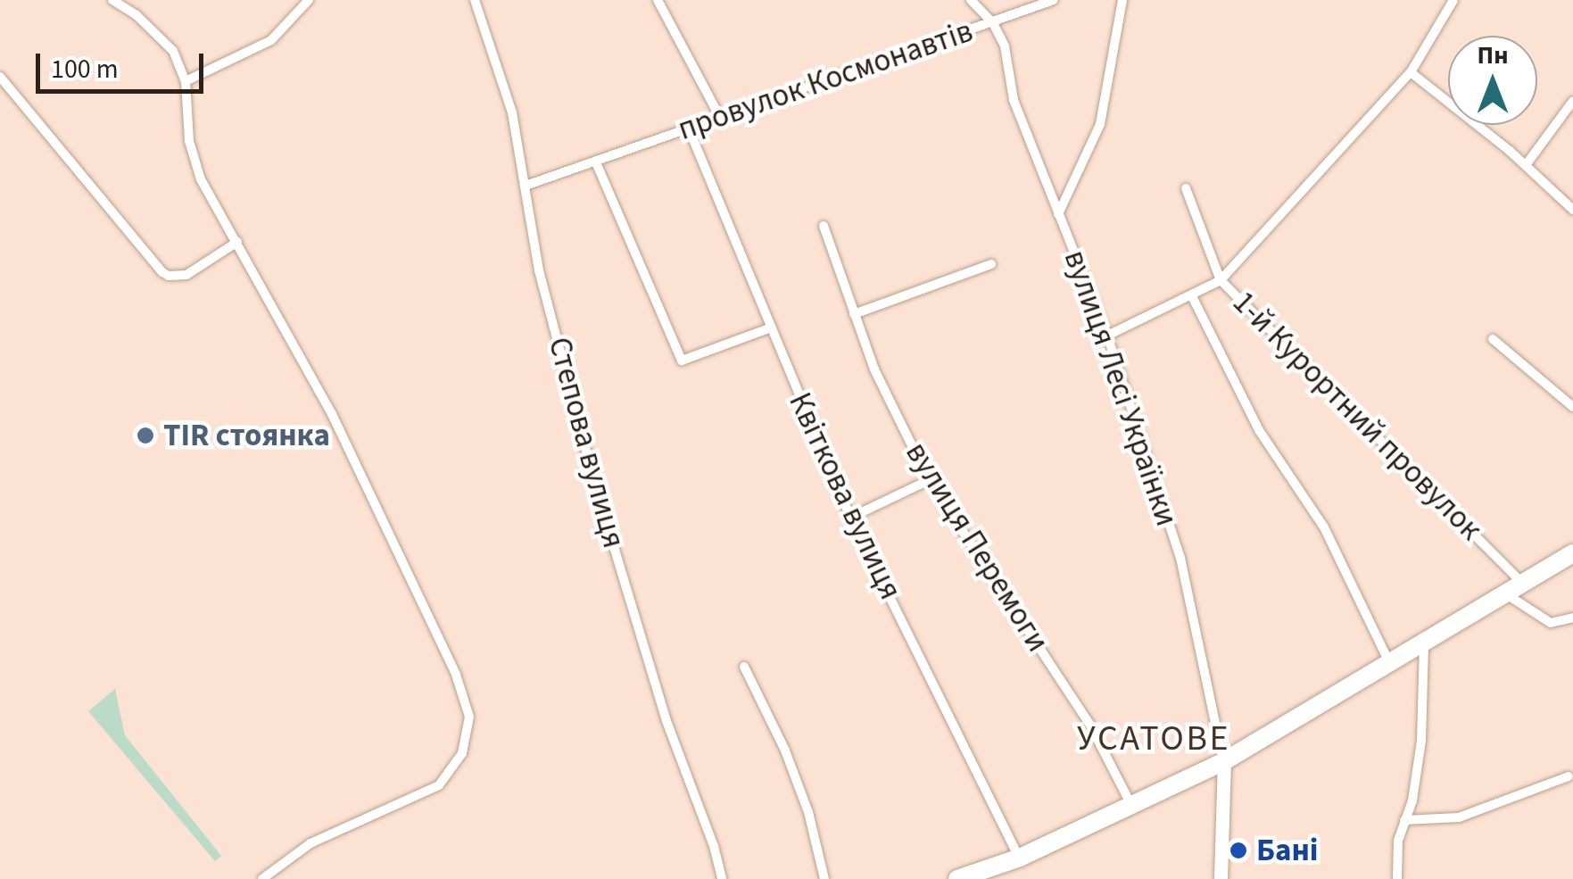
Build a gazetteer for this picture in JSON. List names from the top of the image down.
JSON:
{
  "streets": {
    "street": [
      "провулок Космонавтів",
      "вулиця Лесі Українки",
      "1-й Курортний провулок",
      "Степова вулиця",
      "Квіткова вулиця",
      "вулиця Перемоги"
    ]
  },
  "crossings": [
    ["провулок Космонавтів", "вулиця Лесі Українки"],
    ["провулок Космонавтів", "Степова вулиця"],
    ["провулок Космонавтів", "Квіткова вулиця"]
  ],
  "districts": ["УСАТОВЕ"],
  "places": ["TIR стоянка", "Бані"],
  "scale_bar": "100 m",
  "north": "top"
}
